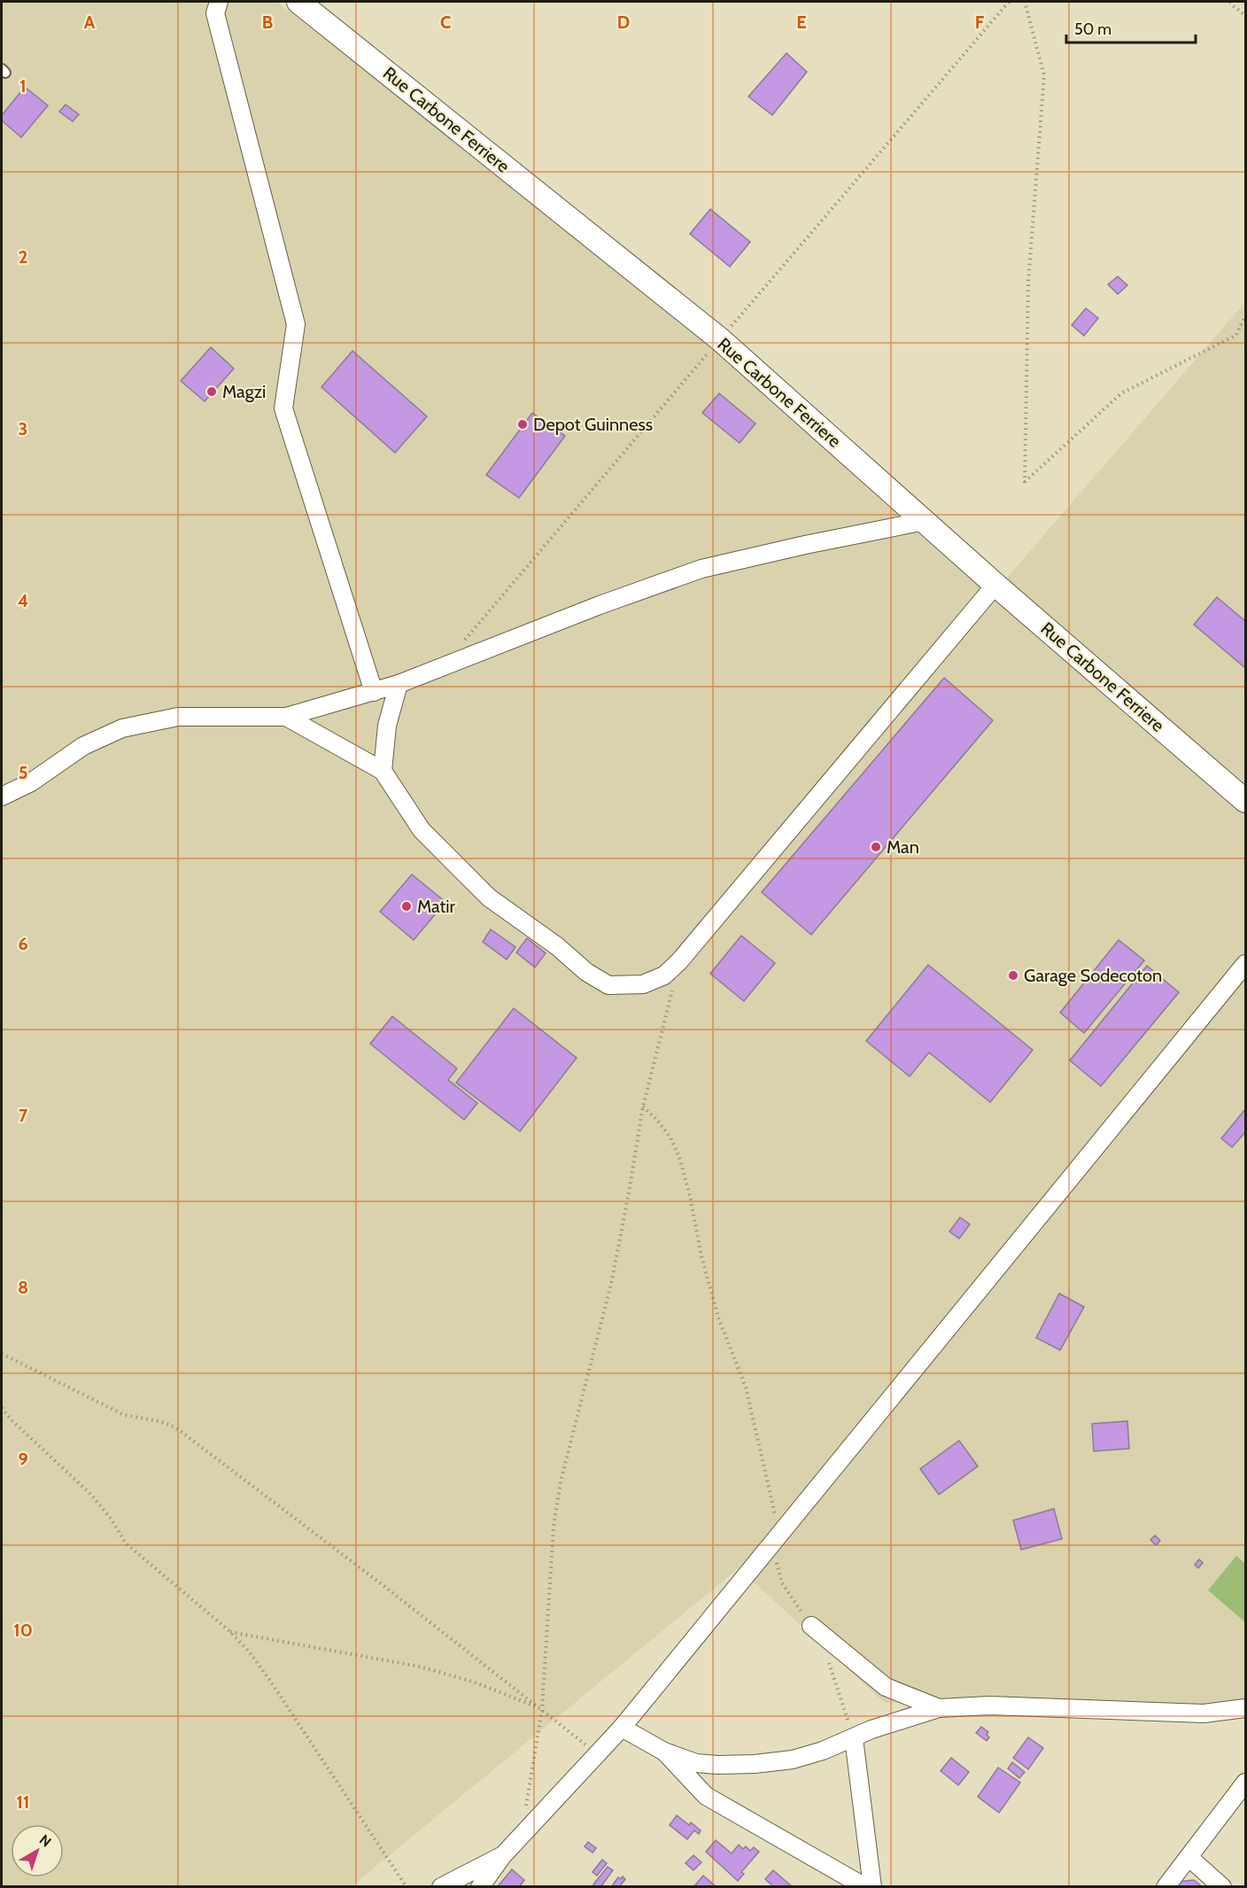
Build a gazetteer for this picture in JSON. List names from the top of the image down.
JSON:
{
  "streets": {
    "street": ["Rue Carbone Ferriere"]
  },
  "places": [
    "Magzi",
    "Depot Guinness",
    "Man",
    "Matir",
    "Garage Sodecoton"
  ],
  "scale_bar": "50 m",
  "north": "top right",
  "grid": {
    "columns": [
      "A",
      "B",
      "C",
      "D",
      "E",
      "F"
    ],
    "rows": [
      "1",
      "2",
      "3",
      "4",
      "5",
      "6",
      "7",
      "8",
      "9",
      "10",
      "11"
    ]
  }
}
